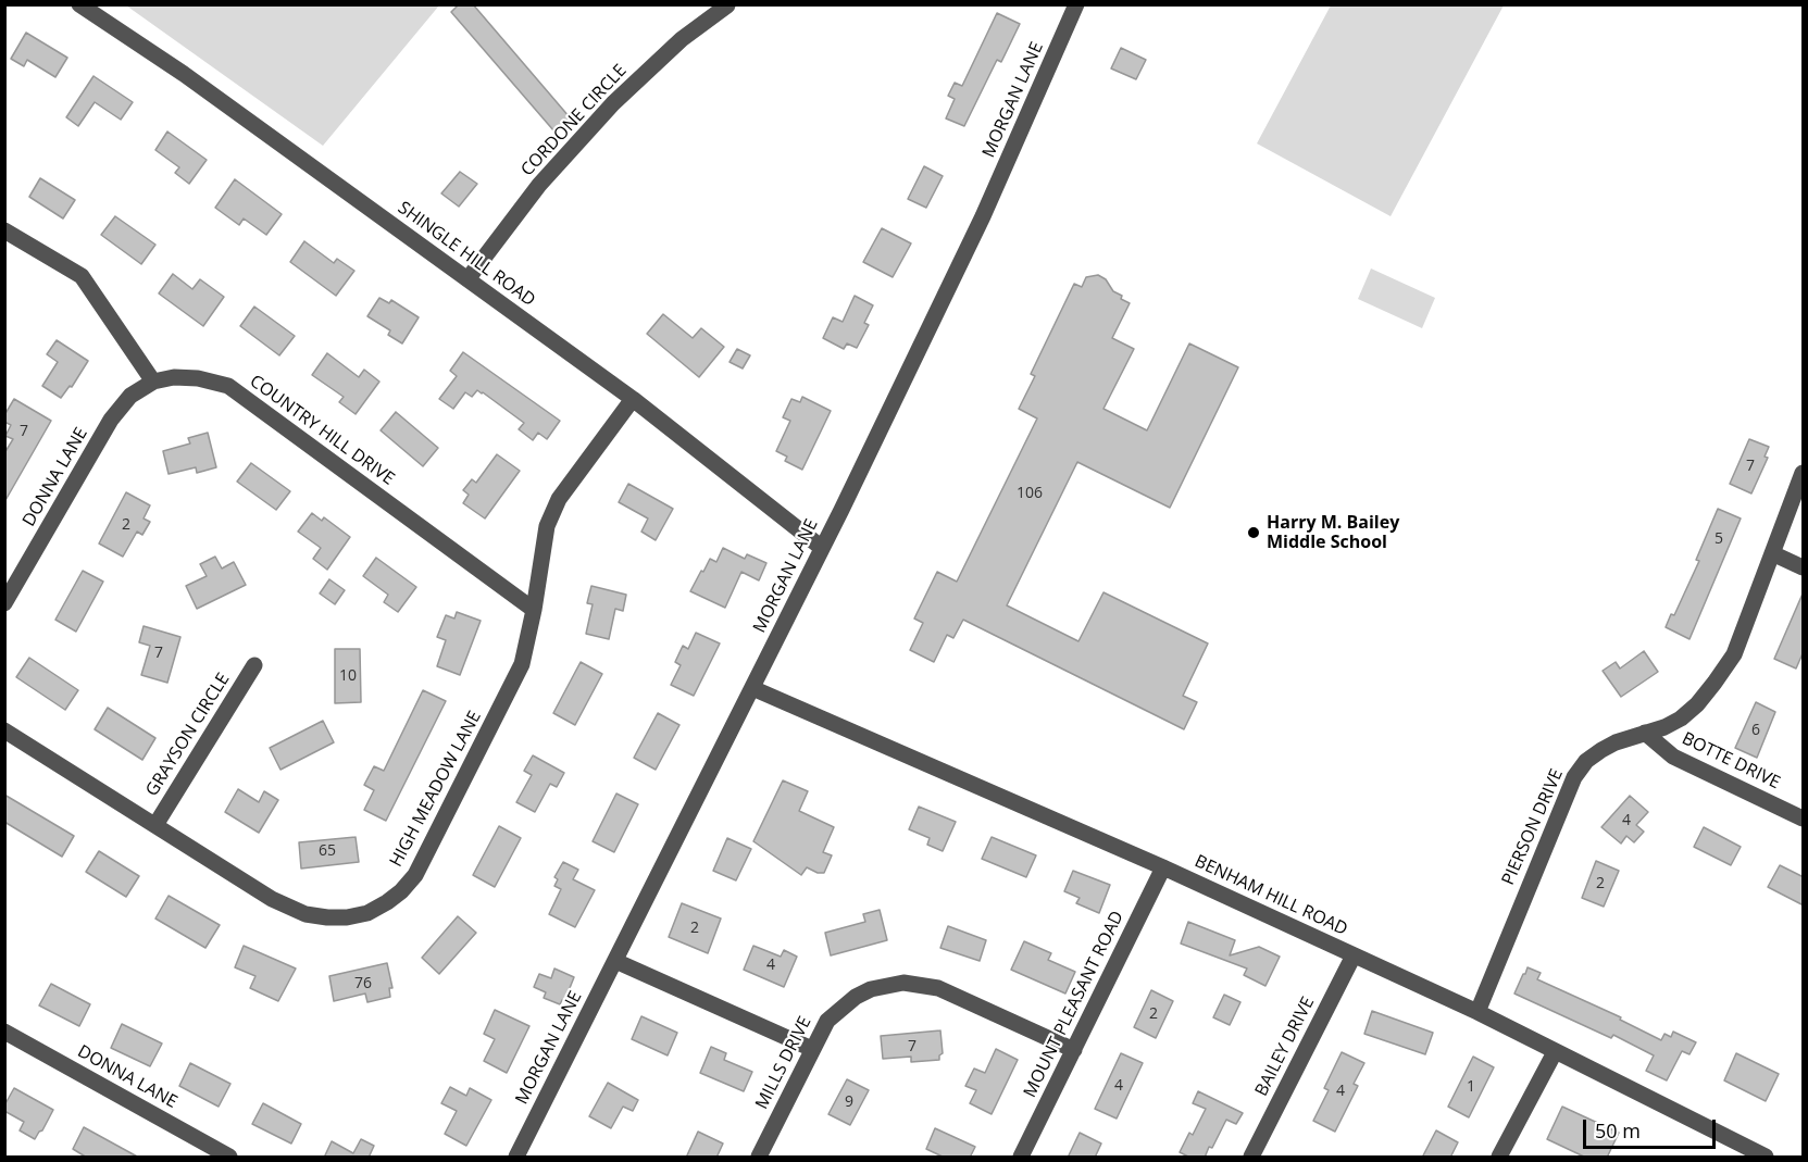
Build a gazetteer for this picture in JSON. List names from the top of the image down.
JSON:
{
  "streets": {
    "street": [
      "MORGAN LANE",
      "CORDONE CIRCLE",
      "SHINGLE HILL ROAD",
      "COUNTRY HILL DRIVE",
      "DONNA LANE",
      "GRAYSON CIRCLE",
      "BOTTE DRIVE",
      "HIGH MEADOW LANE",
      "PIERSON DRIVE",
      "BENHAM HILL ROAD",
      "MOUNT PLEASANT ROAD",
      "BAILEY DRIVE",
      "MILLS DRIVE"
    ]
  },
  "crossings": [
    ["MORGAN LANE", "SHINGLE HILL ROAD"],
    ["MORGAN LANE", "BENHAM HILL ROAD"],
    ["CORDONE CIRCLE", "SHINGLE HILL ROAD"],
    ["SHINGLE HILL ROAD", "HIGH MEADOW LANE"],
    ["COUNTRY HILL DRIVE", "DONNA LANE"],
    ["COUNTRY HILL DRIVE", "HIGH MEADOW LANE"],
    ["GRAYSON CIRCLE", "HIGH MEADOW LANE"],
    ["BOTTE DRIVE", "PIERSON DRIVE"],
    ["PIERSON DRIVE", "BENHAM HILL ROAD"],
    ["BENHAM HILL ROAD", "MOUNT PLEASANT ROAD"],
    ["BENHAM HILL ROAD", "BAILEY DRIVE"],
    ["MOUNT PLEASANT ROAD", "MILLS DRIVE"]
  ],
  "places": ["Harry M. Bailey Middle School"],
  "house_numbers": [
    "7",
    "7",
    "106",
    "2",
    "5",
    "7",
    "10",
    "6",
    "4",
    "65",
    "2",
    "2",
    "4",
    "76",
    "2",
    "7",
    "4",
    "1",
    "4",
    "9"
  ],
  "scale_bar": "50 m"
}
